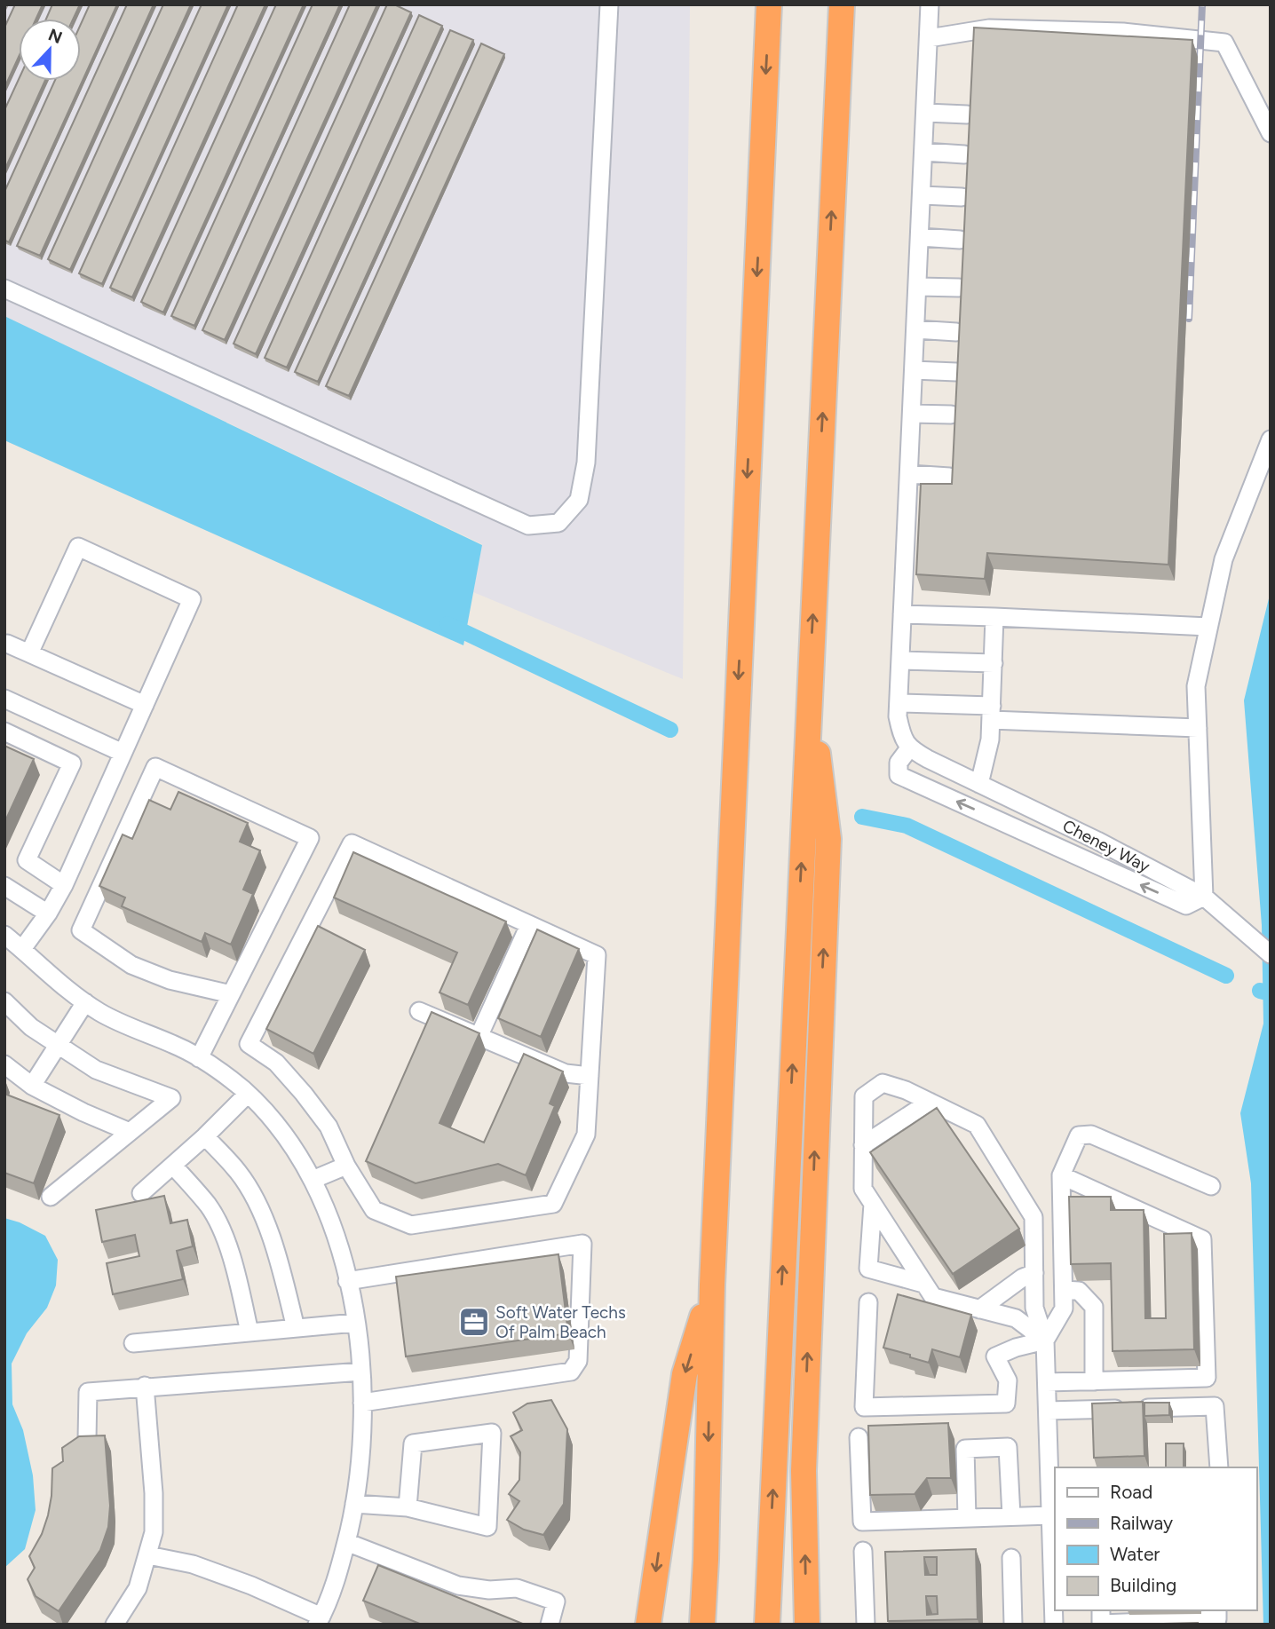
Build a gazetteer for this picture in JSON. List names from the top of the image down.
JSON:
{
  "streets": {
    "street": ["Cheney Way"]
  },
  "places": {
    "office": ["Soft Water Techs Of Palm Beach"]
  },
  "legend": [
    "Road",
    "Railway",
    "Water",
    "Building"
  ],
  "north": "top"
}
